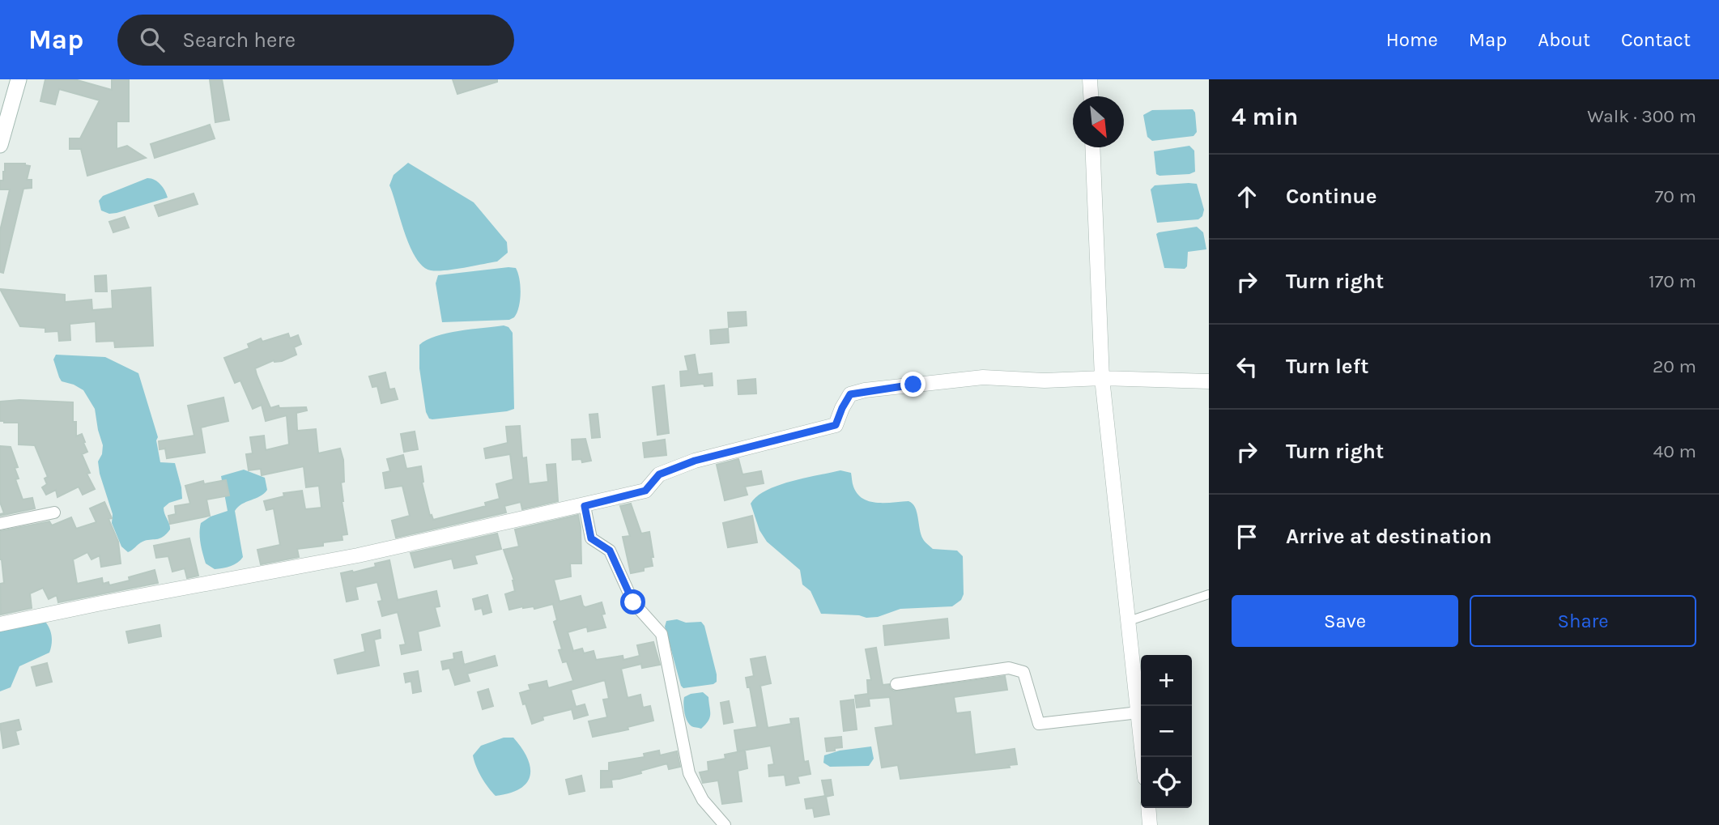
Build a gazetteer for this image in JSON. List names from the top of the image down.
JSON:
{
  "north": "bottom right",
  "page": {
    "header": "Map",
    "search": "Search here",
    "nav": [
      "Home",
      "Map",
      "About",
      "Contact"
    ],
    "heading": ["4 min", "Walk · 300 m"],
    "list": [
      ["Continue", "70 m"],
      ["Turn right", "170 m"],
      ["Turn left", "20 m"],
      ["Turn right", "40 m"],
      "Arrive at destination"
    ],
    "buttons": ["Save", "Share"],
    "map_buttons": ["+", "−"]
  }
}
